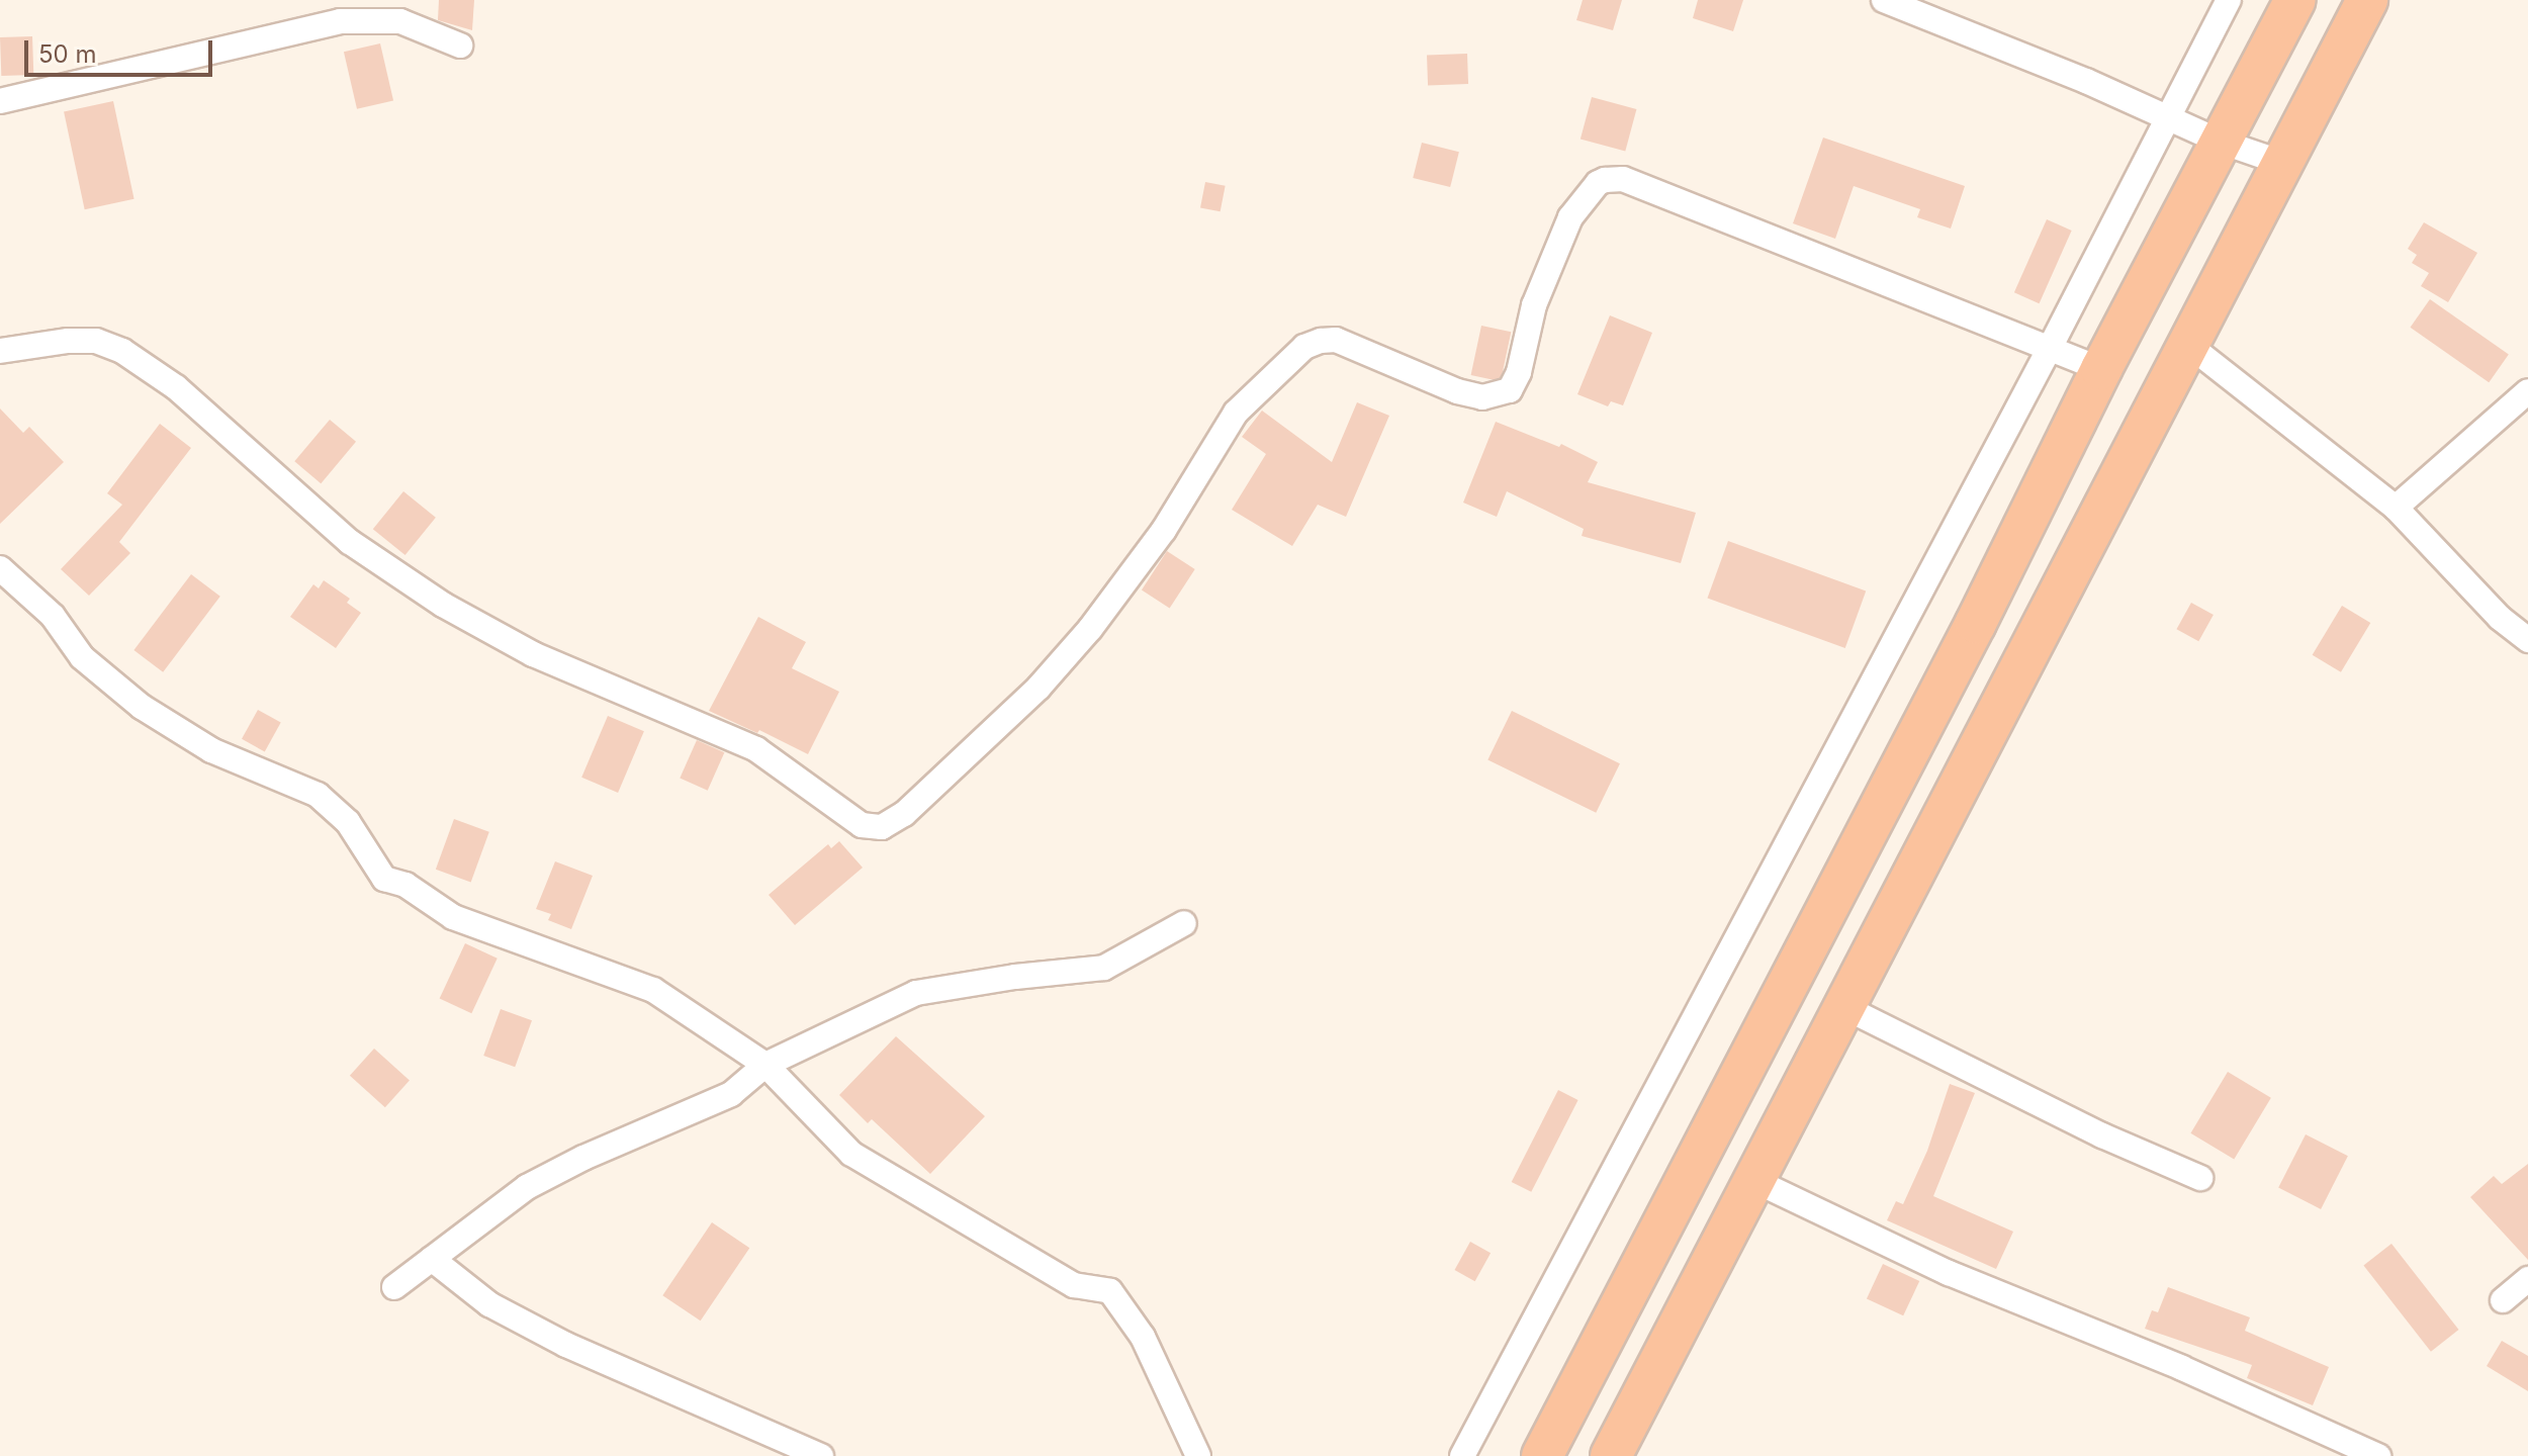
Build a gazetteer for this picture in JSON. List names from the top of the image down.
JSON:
{
  "scale_bar": "50 m"
}
